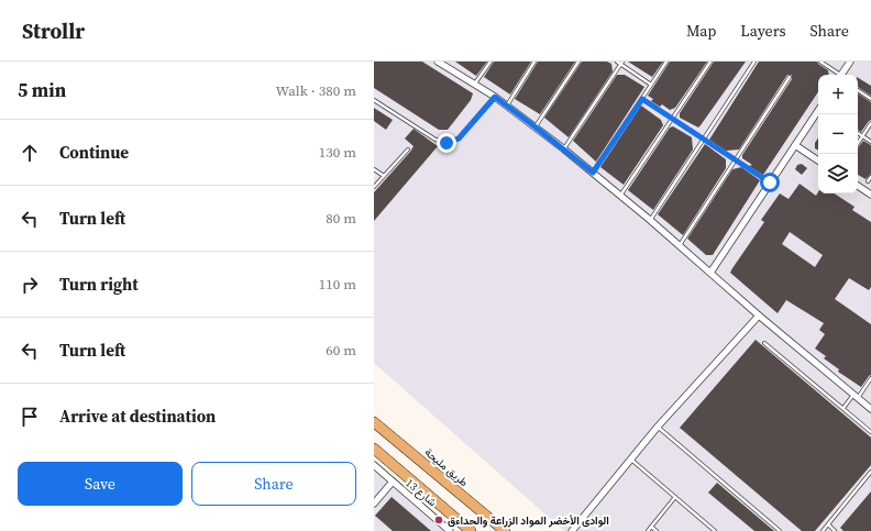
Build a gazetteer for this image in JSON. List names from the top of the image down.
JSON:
{
  "streets": {
    "main road": ["طريق مليحة"],
    "street": ["شارع 13"]
  },
  "places": ["الوادى الأخضر المواد الزراعة والحداءق"],
  "page": {
    "header": "Strollr",
    "nav": ["Map", "Layers", "Share"],
    "heading": ["5 min", "Walk · 380 m"],
    "map_buttons": ["+", "−"],
    "list": [
      ["Continue", "130 m"],
      ["Turn left", "80 m"],
      ["Turn right", "110 m"],
      ["Turn left", "60 m"],
      "Arrive at destination"
    ],
    "buttons": ["Save", "Share"]
  }
}
